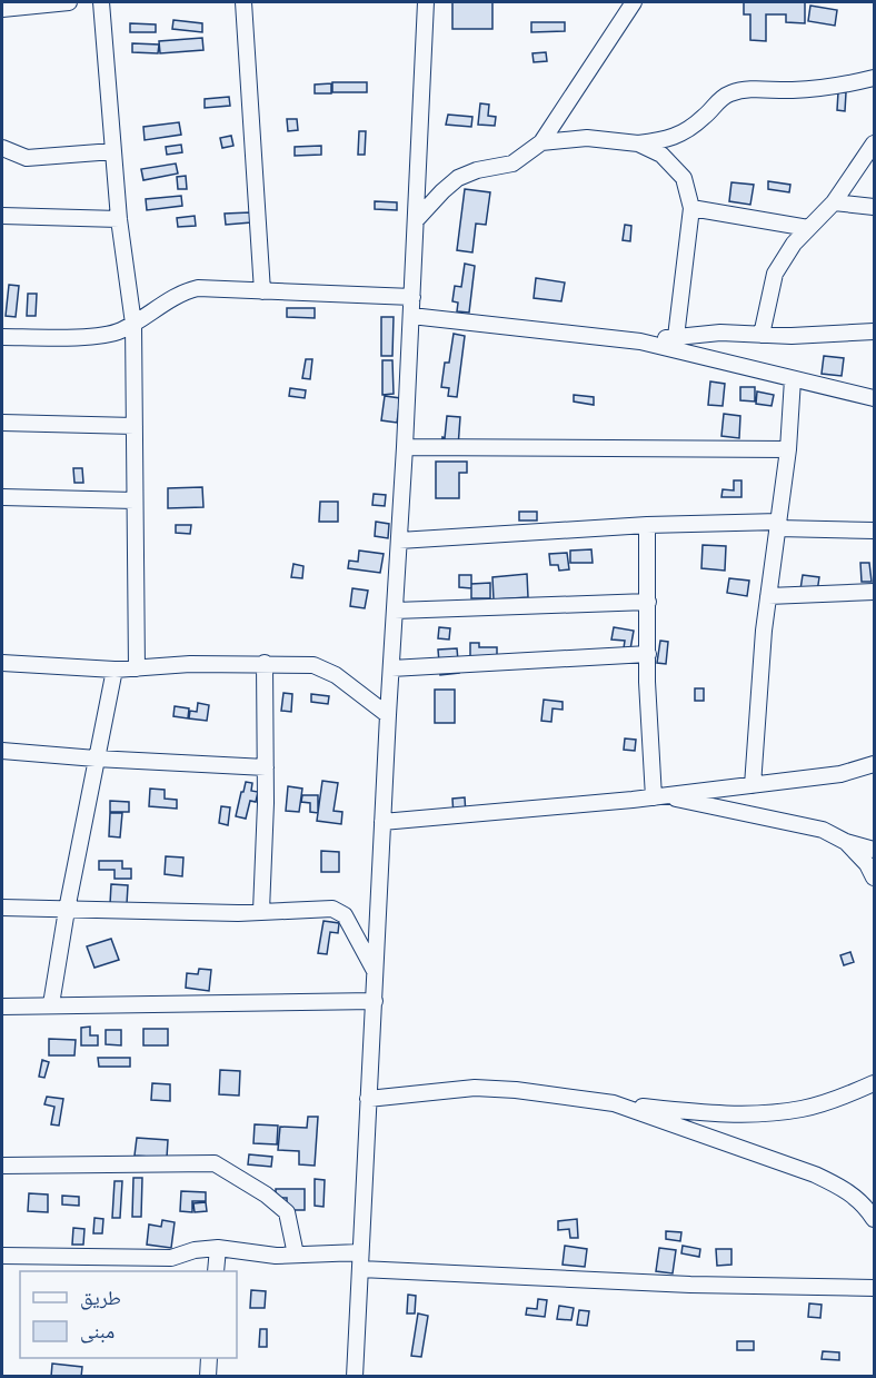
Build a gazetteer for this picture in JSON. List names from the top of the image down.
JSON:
{
  "legend": ["طريق", "مبنى"]
}
